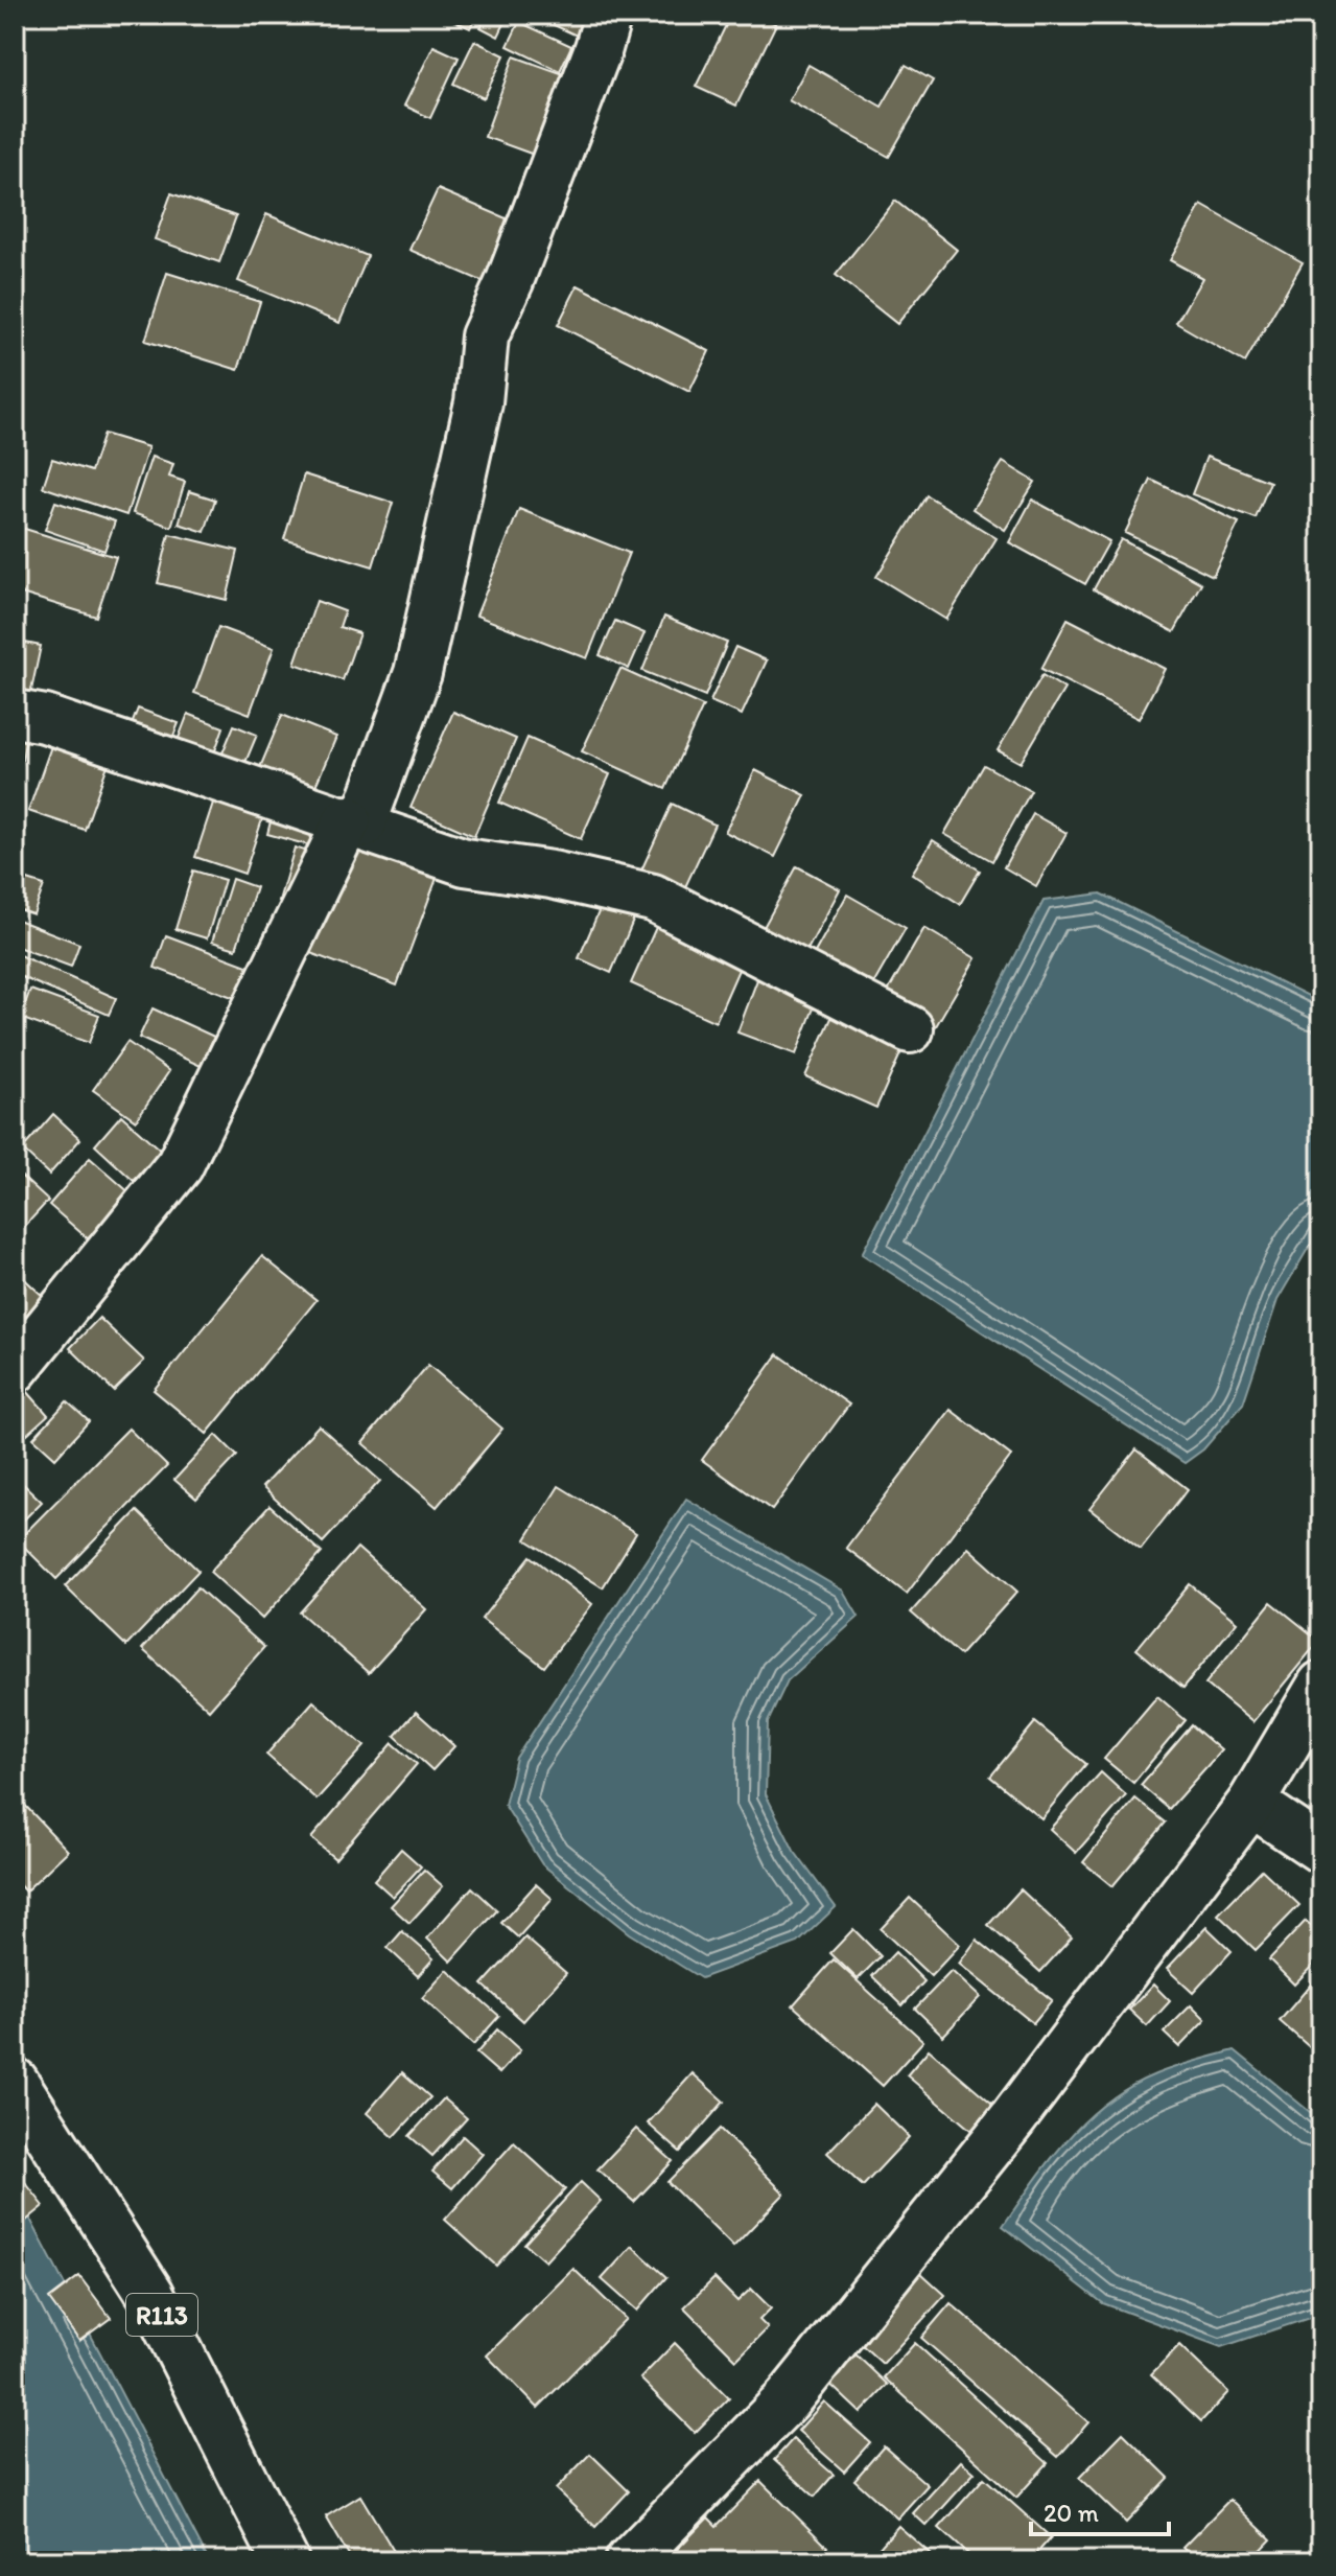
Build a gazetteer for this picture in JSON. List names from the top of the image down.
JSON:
{
  "streets": {
    "street": ["R113"]
  },
  "scale_bar": "20 m"
}
